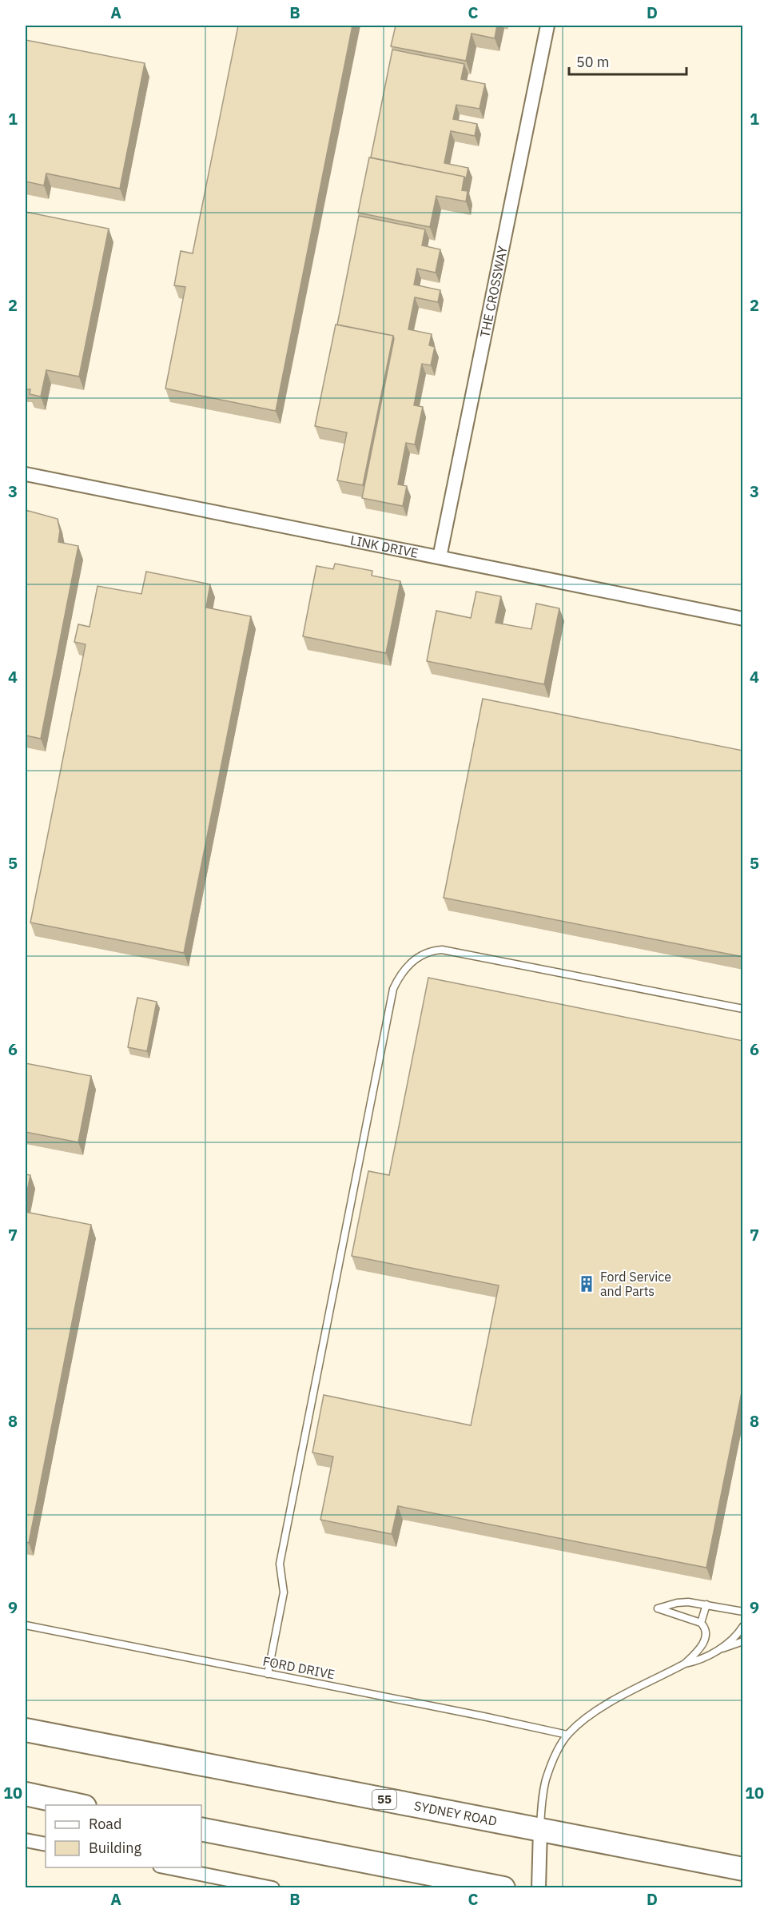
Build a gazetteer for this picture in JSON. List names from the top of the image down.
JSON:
{
  "streets": {
    "highway": ["55", "SYDNEY ROAD"],
    "street": ["THE CROSSWAY", "LINK DRIVE"],
    "lane": ["FORD DRIVE"]
  },
  "crossings": [
    ["THE CROSSWAY", "LINK DRIVE"]
  ],
  "places": {
    "building": ["Ford Service and Parts"]
  },
  "legend": ["Road", "Building"],
  "scale_bar": "50 m",
  "grid": {
    "columns": [
      "A",
      "B",
      "C",
      "D"
    ],
    "rows": [
      "1",
      "2",
      "3",
      "4",
      "5",
      "6",
      "7",
      "8",
      "9",
      "10"
    ]
  }
}
